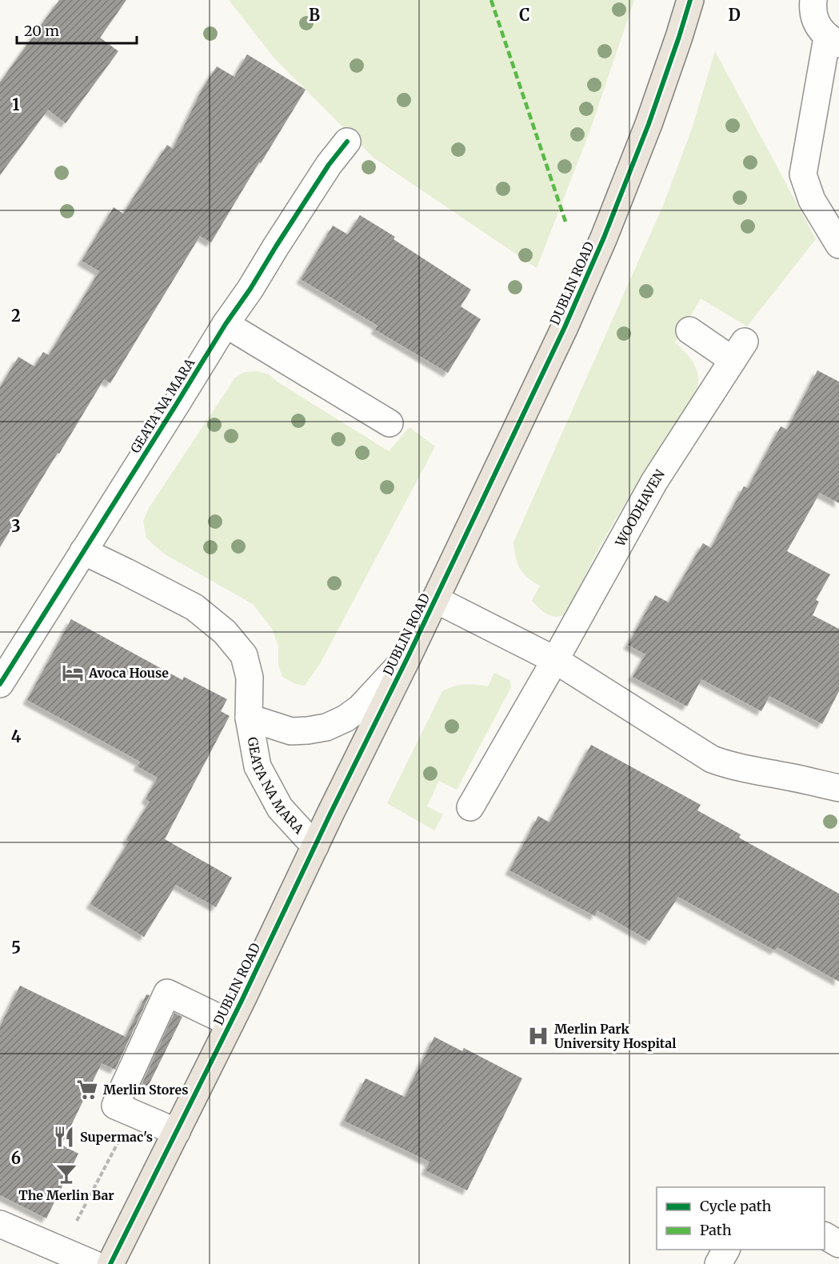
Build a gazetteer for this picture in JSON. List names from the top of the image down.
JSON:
{
  "streets": {
    "main road": ["DUBLIN ROAD"],
    "street": ["GEATA NA MARA", "WOODHAVEN"]
  },
  "crossings": [
    ["DUBLIN ROAD", "GEATA NA MARA"]
  ],
  "places": {
    "hotel": ["Avoca House"],
    "hospital": ["Merlin Park University Hospital"],
    "supermarket": ["Merlin Stores"],
    "restaurant": ["Supermac's"],
    "bar": ["The Merlin Bar"]
  },
  "legend": ["Cycle path", "Path"],
  "scale_bar": "20 m",
  "grid": {
    "columns": ["B", "C", "D"],
    "rows": [
      "1",
      "2",
      "3",
      "4",
      "5",
      "6"
    ]
  }
}
